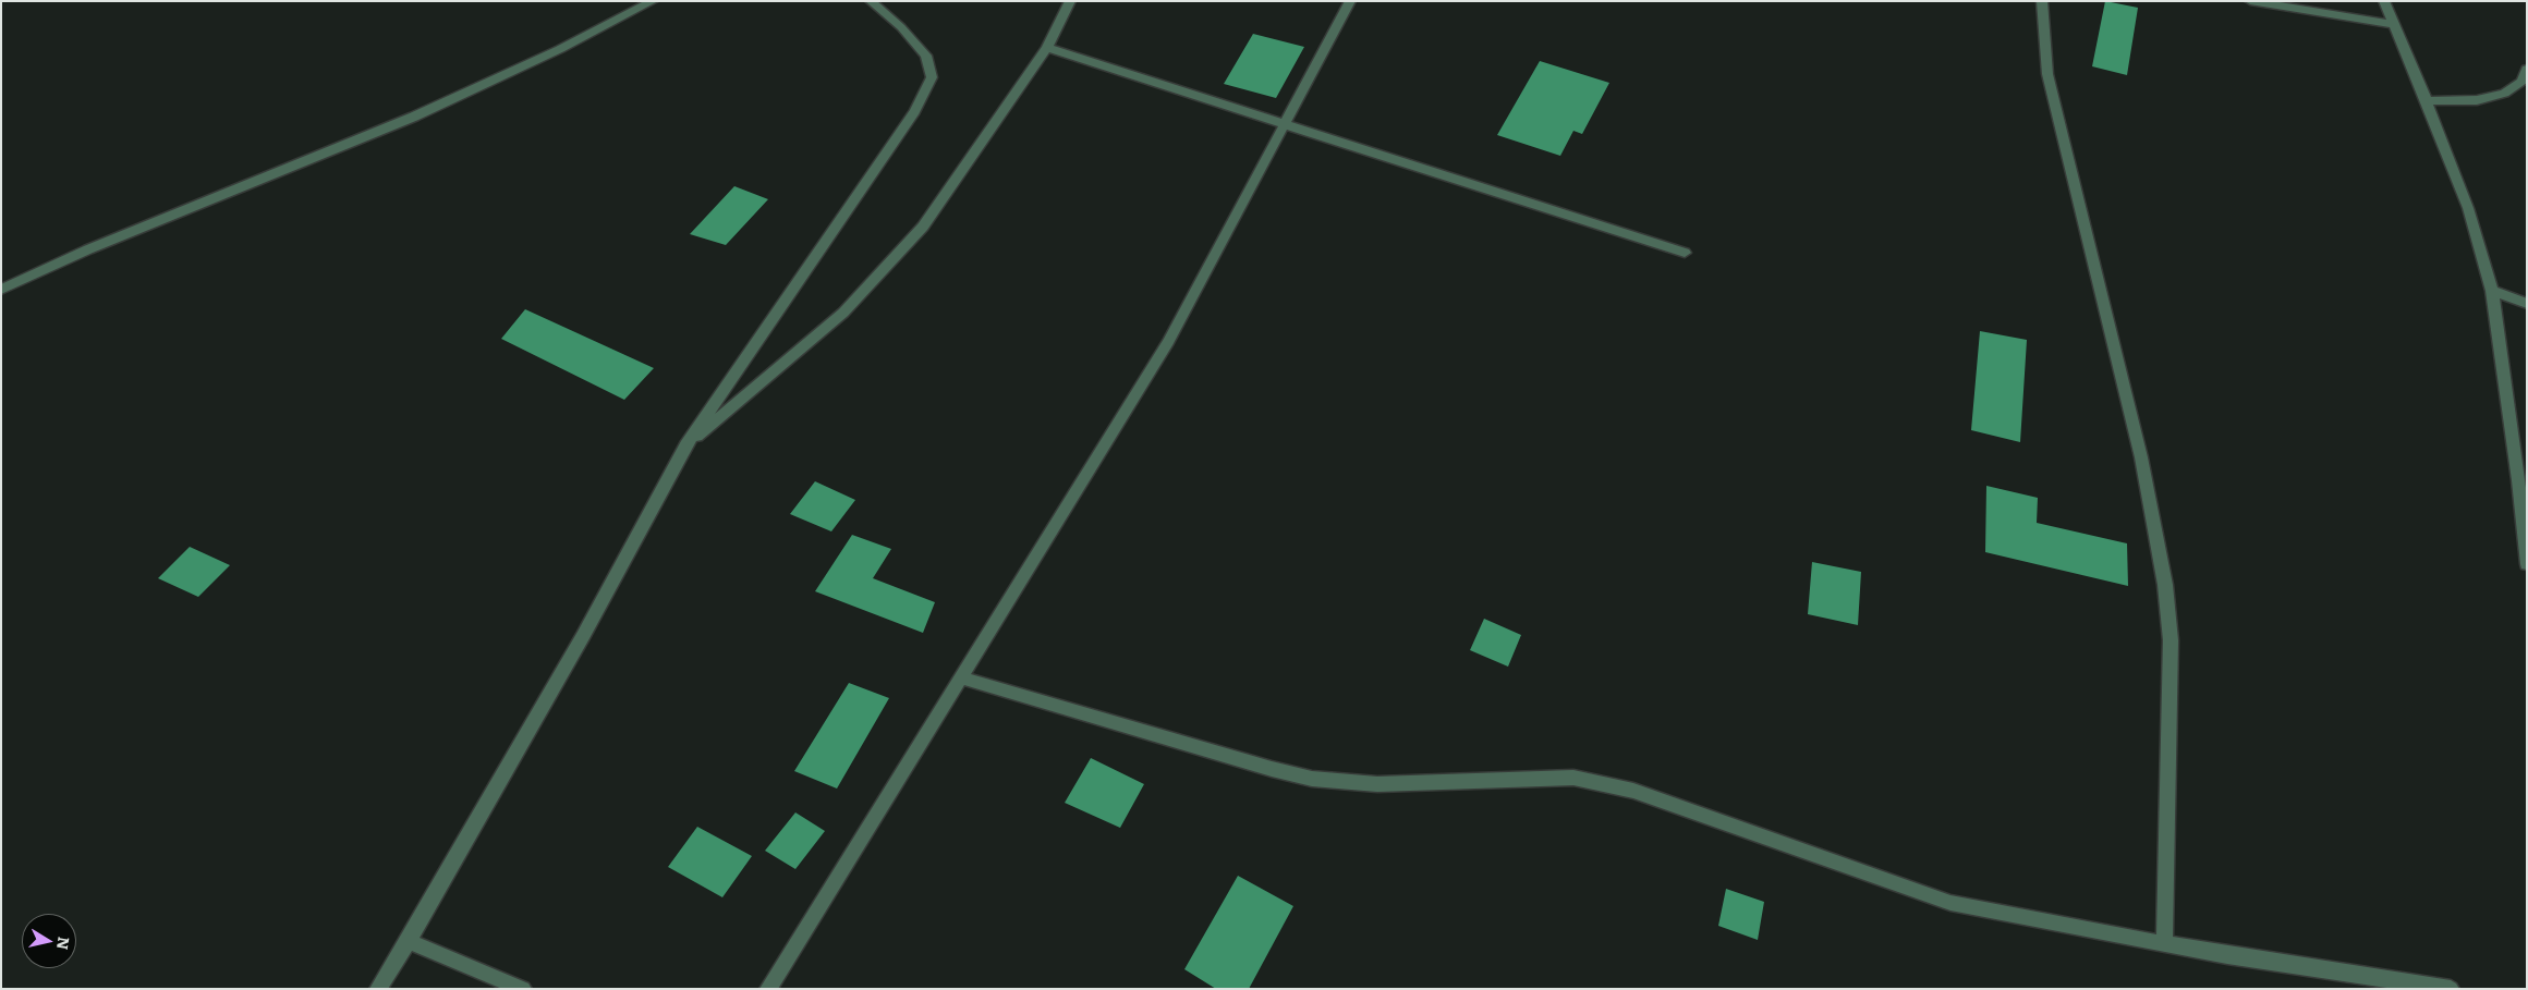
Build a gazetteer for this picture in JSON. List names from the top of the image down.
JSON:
{
  "north": "right"
}
